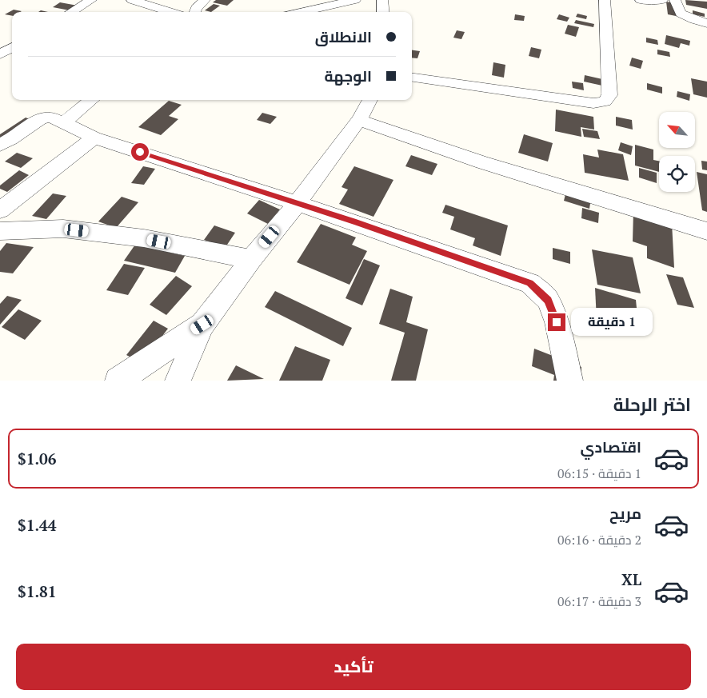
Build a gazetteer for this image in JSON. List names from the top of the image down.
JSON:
{
  "north": "top left",
  "page": {
    "banner": ["الانطلاق", "الوجهة"],
    "bubble": "1 دقيقة",
    "heading": "اختر الرحلة",
    "list": [
      {
        "name": "اقتصادي",
        "note": "1 دقيقة · 06:15",
        "value": "$1.06"
      },
      {
        "name": "مريح",
        "note": "2 دقيقة · 06:16",
        "value": "$1.44"
      },
      {
        "name": "XL",
        "note": "3 دقيقة · 06:17",
        "value": "$1.81"
      }
    ],
    "buttons": "تأكيد"
  }
}
